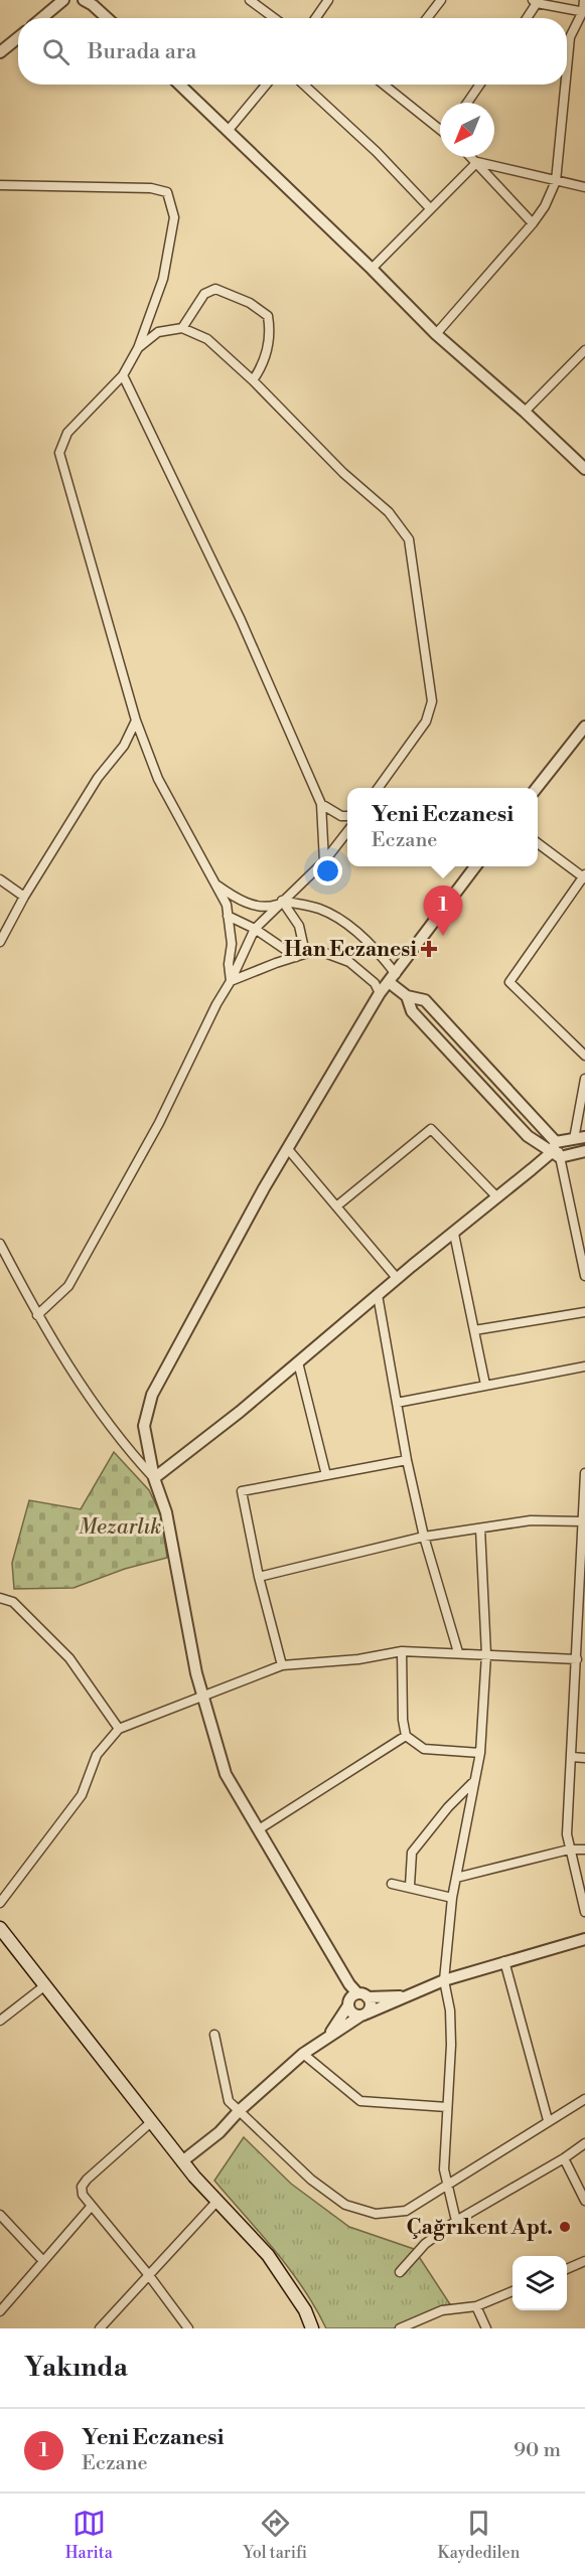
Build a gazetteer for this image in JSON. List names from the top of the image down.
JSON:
{
  "parks": ["Mezarlık"],
  "places": {
    "health": ["Han Eczanesi"],
    "other": ["Çağrıkent Apt."]
  },
  "north": "bottom left",
  "page": {
    "search": "Burada ara",
    "popup": ["Yeni Eczanesi", "Eczane"],
    "pins": "1",
    "heading": "Yakında",
    "list": [
      {
        "mark": "1",
        "name": "Yeni Eczanesi",
        "note": "Eczane",
        "value": "90 m"
      }
    ],
    "nav": ["Harita", "Yol tarifi", "Kaydedilen"]
  }
}
